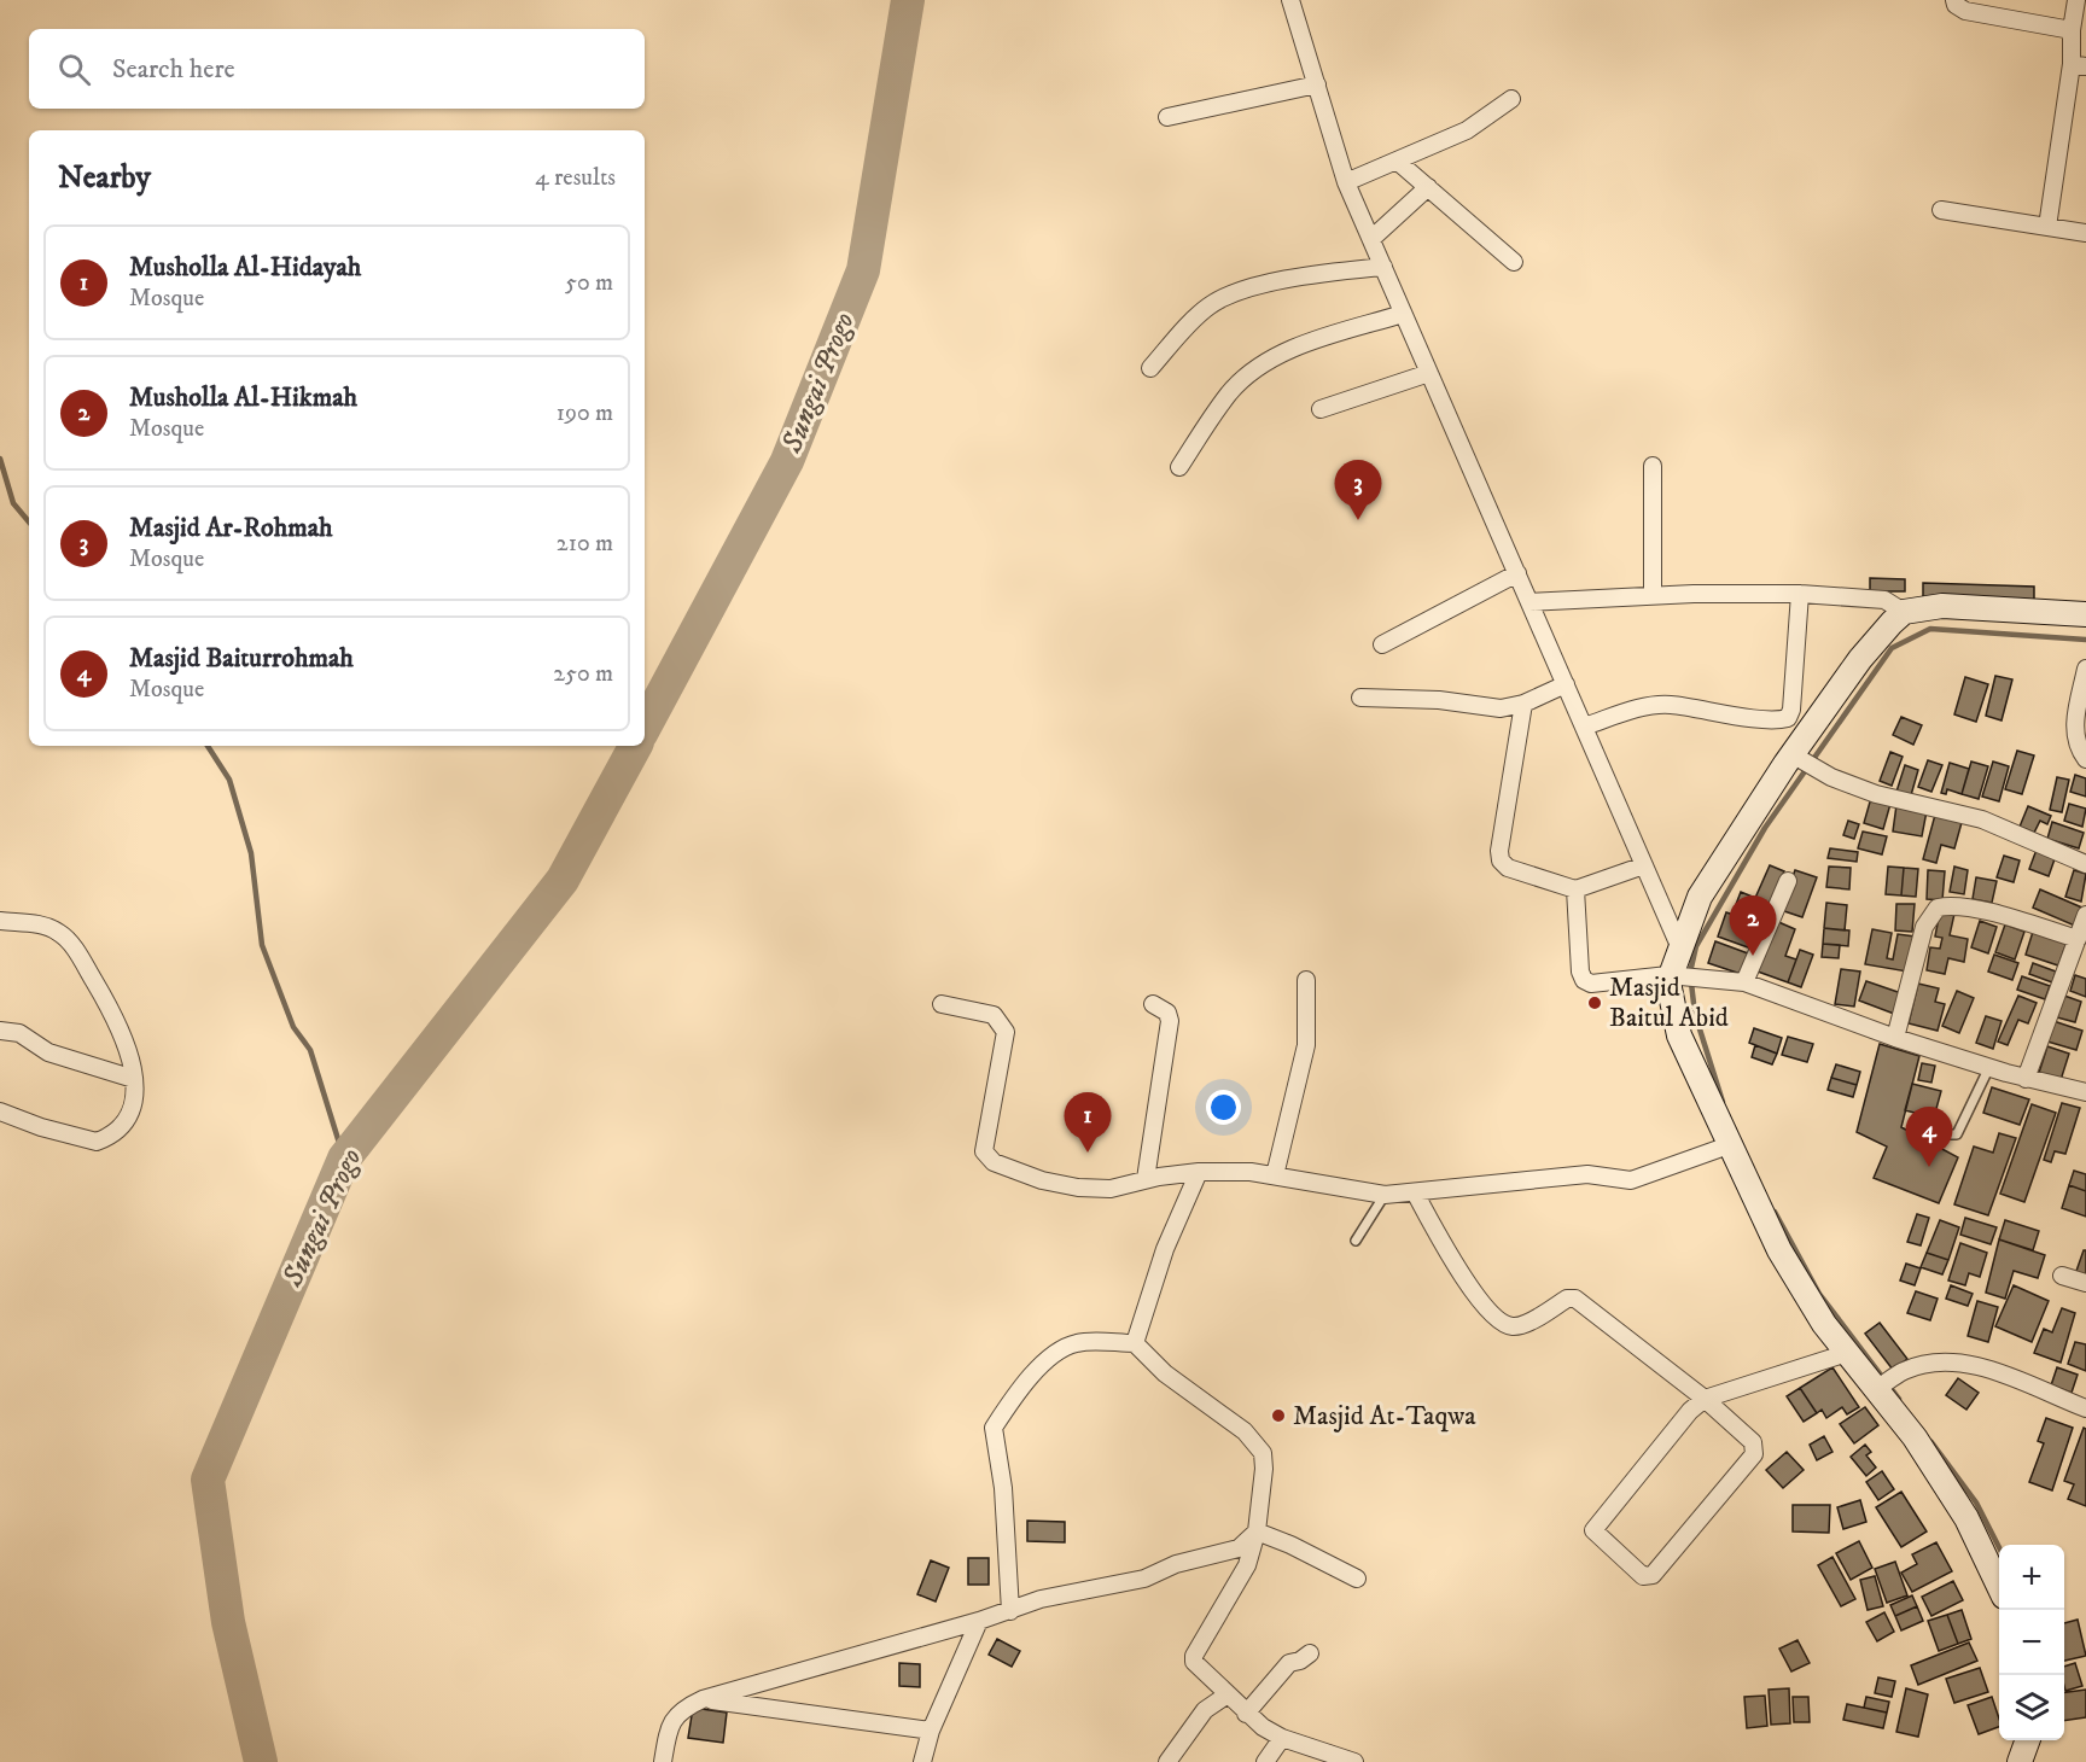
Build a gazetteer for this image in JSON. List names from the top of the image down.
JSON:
{
  "water": ["Sungai Progo"],
  "places": ["Masjid Baitul Abid", "Masjid At-Taqwa"],
  "page": {
    "search": "Search here",
    "heading": ["Nearby", "4 results"],
    "list": [
      {
        "mark": "1",
        "name": "Musholla Al-Hidayah",
        "note": "Mosque",
        "value": "50 m"
      },
      {
        "mark": "2",
        "name": "Musholla Al-Hikmah",
        "note": "Mosque",
        "value": "190 m"
      },
      {
        "mark": "3",
        "name": "Masjid Ar-Rohmah",
        "note": "Mosque",
        "value": "210 m"
      },
      {
        "mark": "4",
        "name": "Masjid Baiturrohmah",
        "note": "Mosque",
        "value": "250 m"
      }
    ],
    "pins": [
      "3",
      "2",
      "1",
      "4"
    ],
    "map_buttons": ["+", "−"]
  }
}
